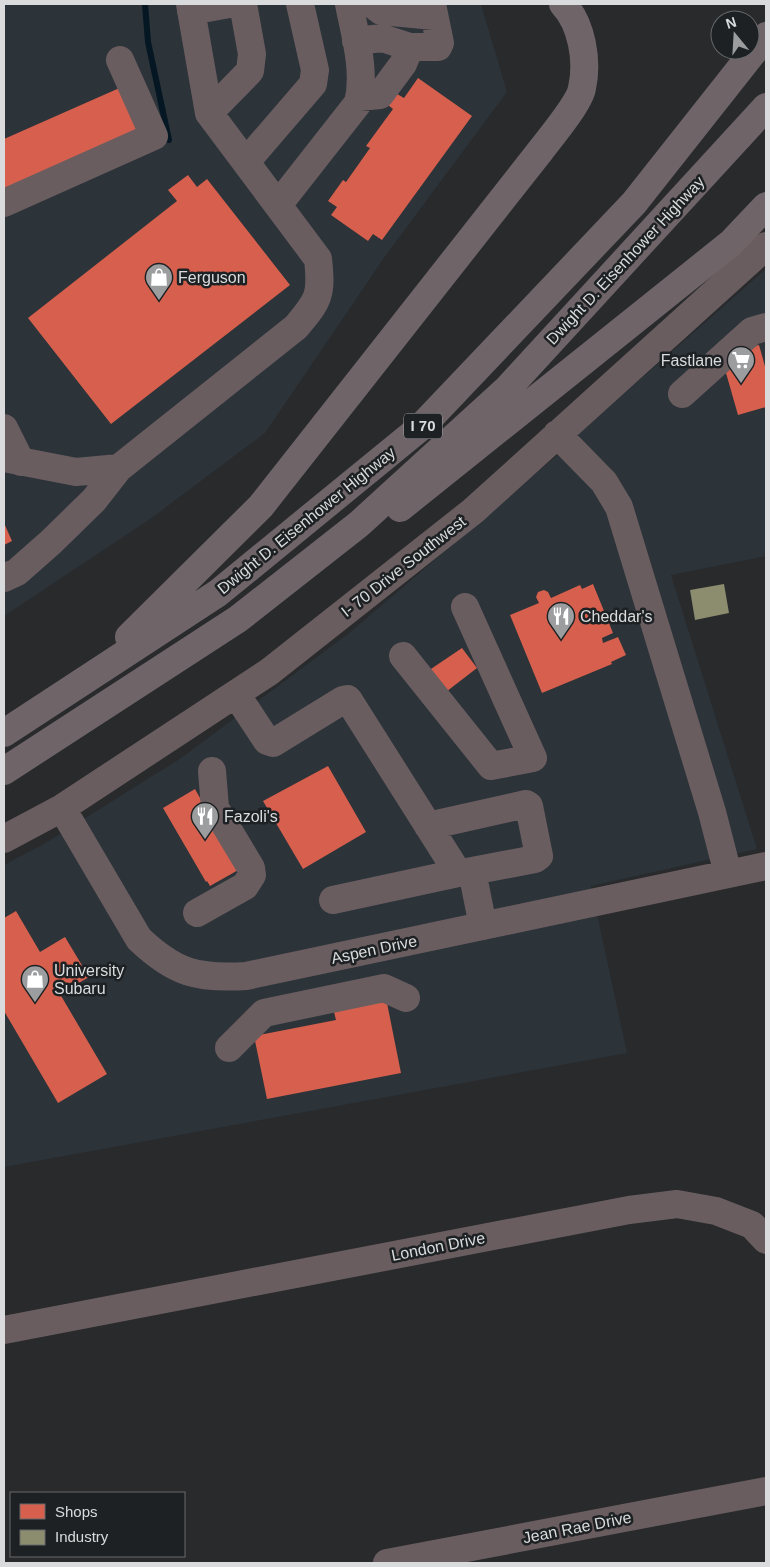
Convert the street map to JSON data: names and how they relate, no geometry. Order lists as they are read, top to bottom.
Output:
{
  "streets": {
    "highway": ["Dwight D. Eisenhower Highway", "I 70"],
    "street": [
      "I- 70 Drive Southwest",
      "Aspen Drive",
      "London Drive",
      "Jean Rae Drive"
    ]
  },
  "crossings": [
    ["I- 70 Drive Southwest", "Aspen Drive"]
  ],
  "places": {
    "shop": ["Ferguson", "University Subaru"],
    "supermarket": ["Fastlane"],
    "restaurant": ["Cheddar's", "Fazoli's"]
  },
  "legend": ["Shops", "Industry"],
  "north": "top"
}
